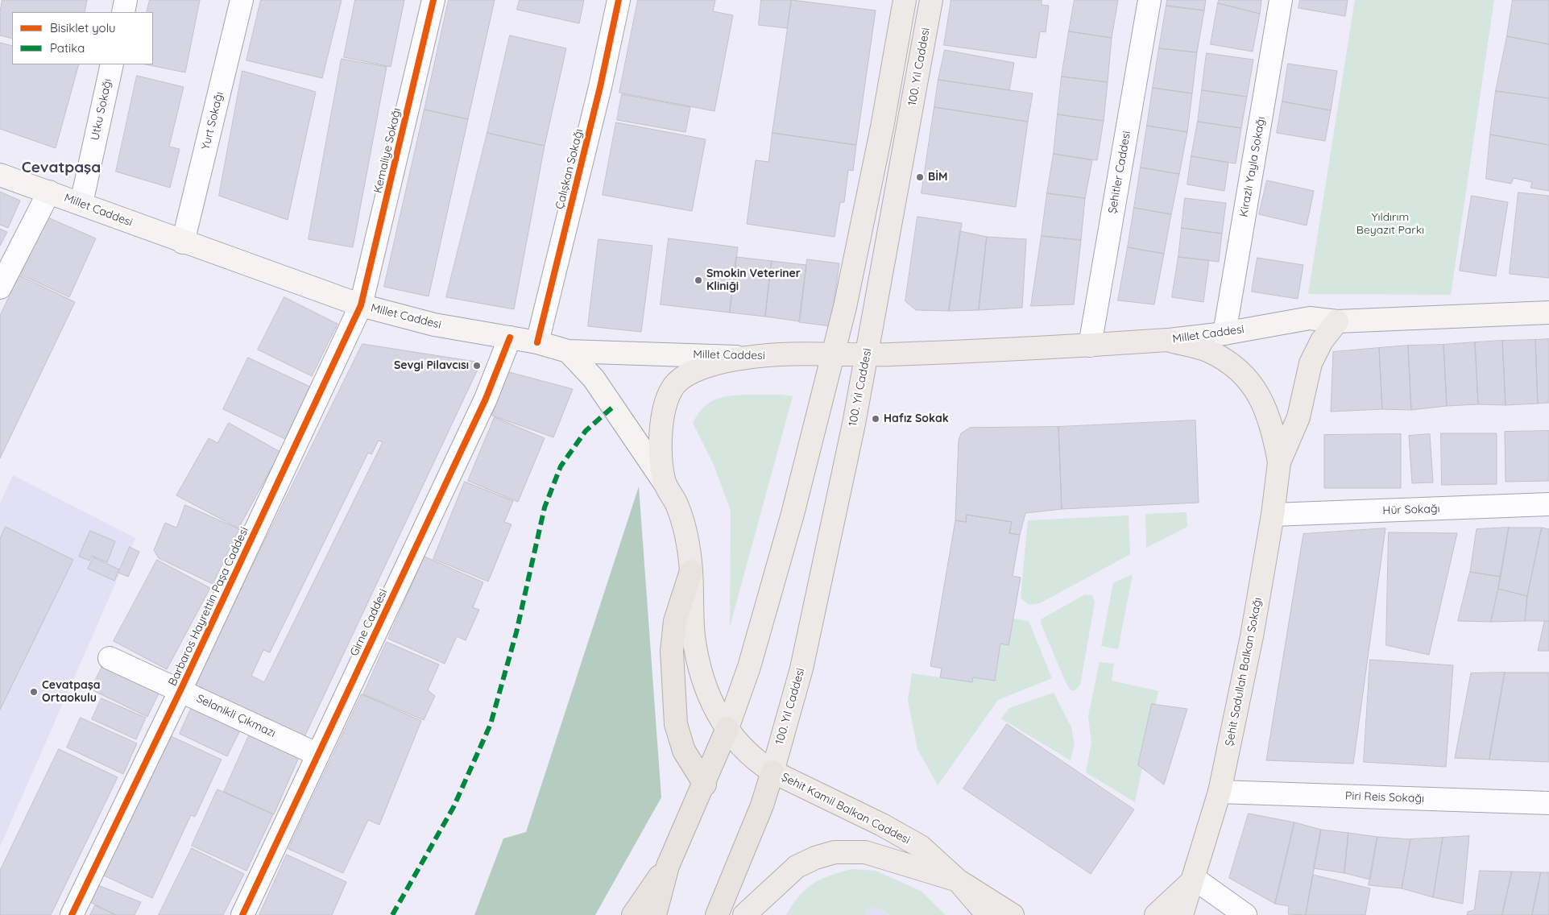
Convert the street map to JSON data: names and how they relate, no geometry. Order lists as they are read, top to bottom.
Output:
{
  "streets": {
    "main road": [
      "100. Yıl Caddesi",
      "Millet Caddesi",
      "Şehit Sadullah Balkan Sokağı",
      "Şehit Kamil Balkan Caddesi"
    ],
    "street": [
      "Utku Sokağı",
      "Yurt Sokağı",
      "Kemaliye Sokağı",
      "Kirazlı Yayla Sokağı",
      "Çalışkan Sokağı",
      "Şehitler Caddesi",
      "Hür Sokağı",
      "Barbaros Hayrettin Paşa Caddesi",
      "Girne Caddesi",
      "Selanikli Çıkmazı",
      "Piri Reis Sokağı"
    ]
  },
  "crossings": [
    ["100. Yıl Caddesi", "Millet Caddesi"],
    ["100. Yıl Caddesi", "Şehit Kamil Balkan Caddesi"],
    ["Utku Sokağı", "Millet Caddesi"],
    ["Yurt Sokağı", "Millet Caddesi"],
    ["Kemaliye Sokağı", "Millet Caddesi"],
    ["Kemaliye Sokağı", "Barbaros Hayrettin Paşa Caddesi"],
    ["Kirazlı Yayla Sokağı", "Millet Caddesi"],
    ["Çalışkan Sokağı", "Millet Caddesi"],
    ["Şehitler Caddesi", "Millet Caddesi"],
    ["Millet Caddesi", "Barbaros Hayrettin Paşa Caddesi"],
    ["Millet Caddesi", "Girne Caddesi"],
    ["Millet Caddesi", "Şehit Sadullah Balkan Sokağı"],
    ["Hür Sokağı", "Şehit Sadullah Balkan Sokağı"],
    ["Barbaros Hayrettin Paşa Caddesi", "Selanikli Çıkmazı"],
    ["Girne Caddesi", "Selanikli Çıkmazı"],
    ["Şehit Sadullah Balkan Sokağı", "Piri Reis Sokağı"]
  ],
  "districts": ["Cevatpaşa"],
  "parks": ["Yıldırım Beyazıt Parkı"],
  "places": [
    "BİM",
    "Smokin Veteriner Kliniği",
    "Sevgi Pilavcısı",
    "Hafız Sokak",
    "Cevatpaşa Ortaokulu"
  ],
  "legend": ["Bisiklet yolu", "Patika"]
}
